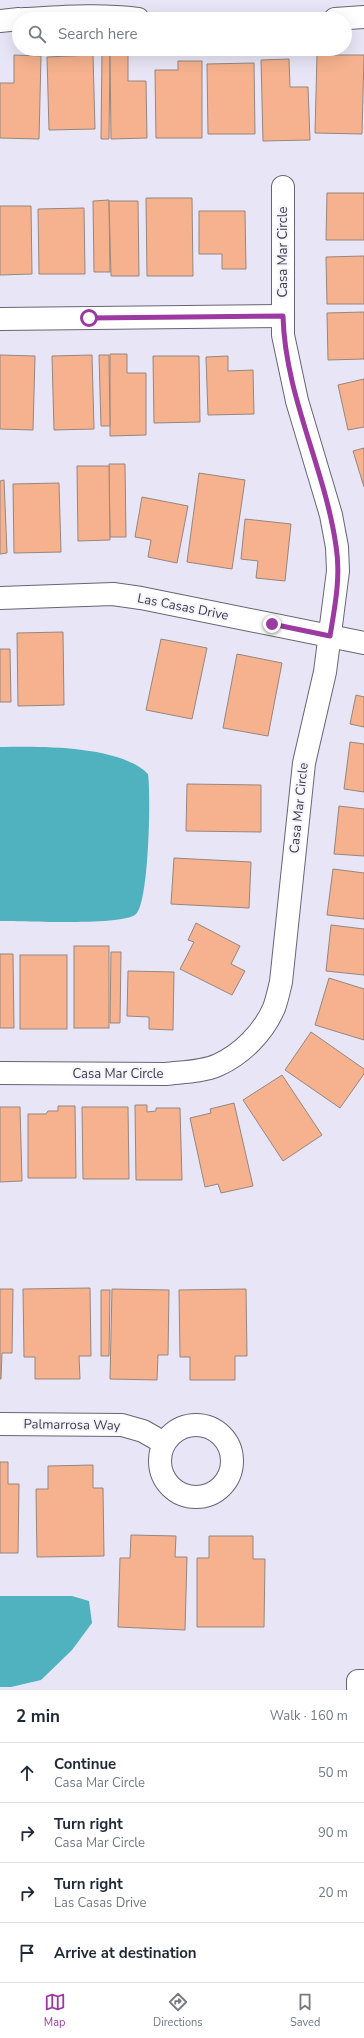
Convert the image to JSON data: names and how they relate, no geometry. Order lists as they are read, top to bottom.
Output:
{
  "streets": {
    "street": ["Casa Mar Circle", "Las Casas Drive", "Palmarrosa Way"]
  },
  "crossings": [
    ["Casa Mar Circle", "Las Casas Drive"]
  ],
  "page": {
    "search": "Search here",
    "heading": ["2 min", "Walk · 160 m"],
    "list": [
      ["Continue", "Casa Mar Circle", "50 m"],
      ["Turn right", "Casa Mar Circle", "90 m"],
      ["Turn right", "Las Casas Drive", "20 m"],
      "Arrive at destination"
    ],
    "nav": ["Map", "Directions", "Saved"]
  }
}
